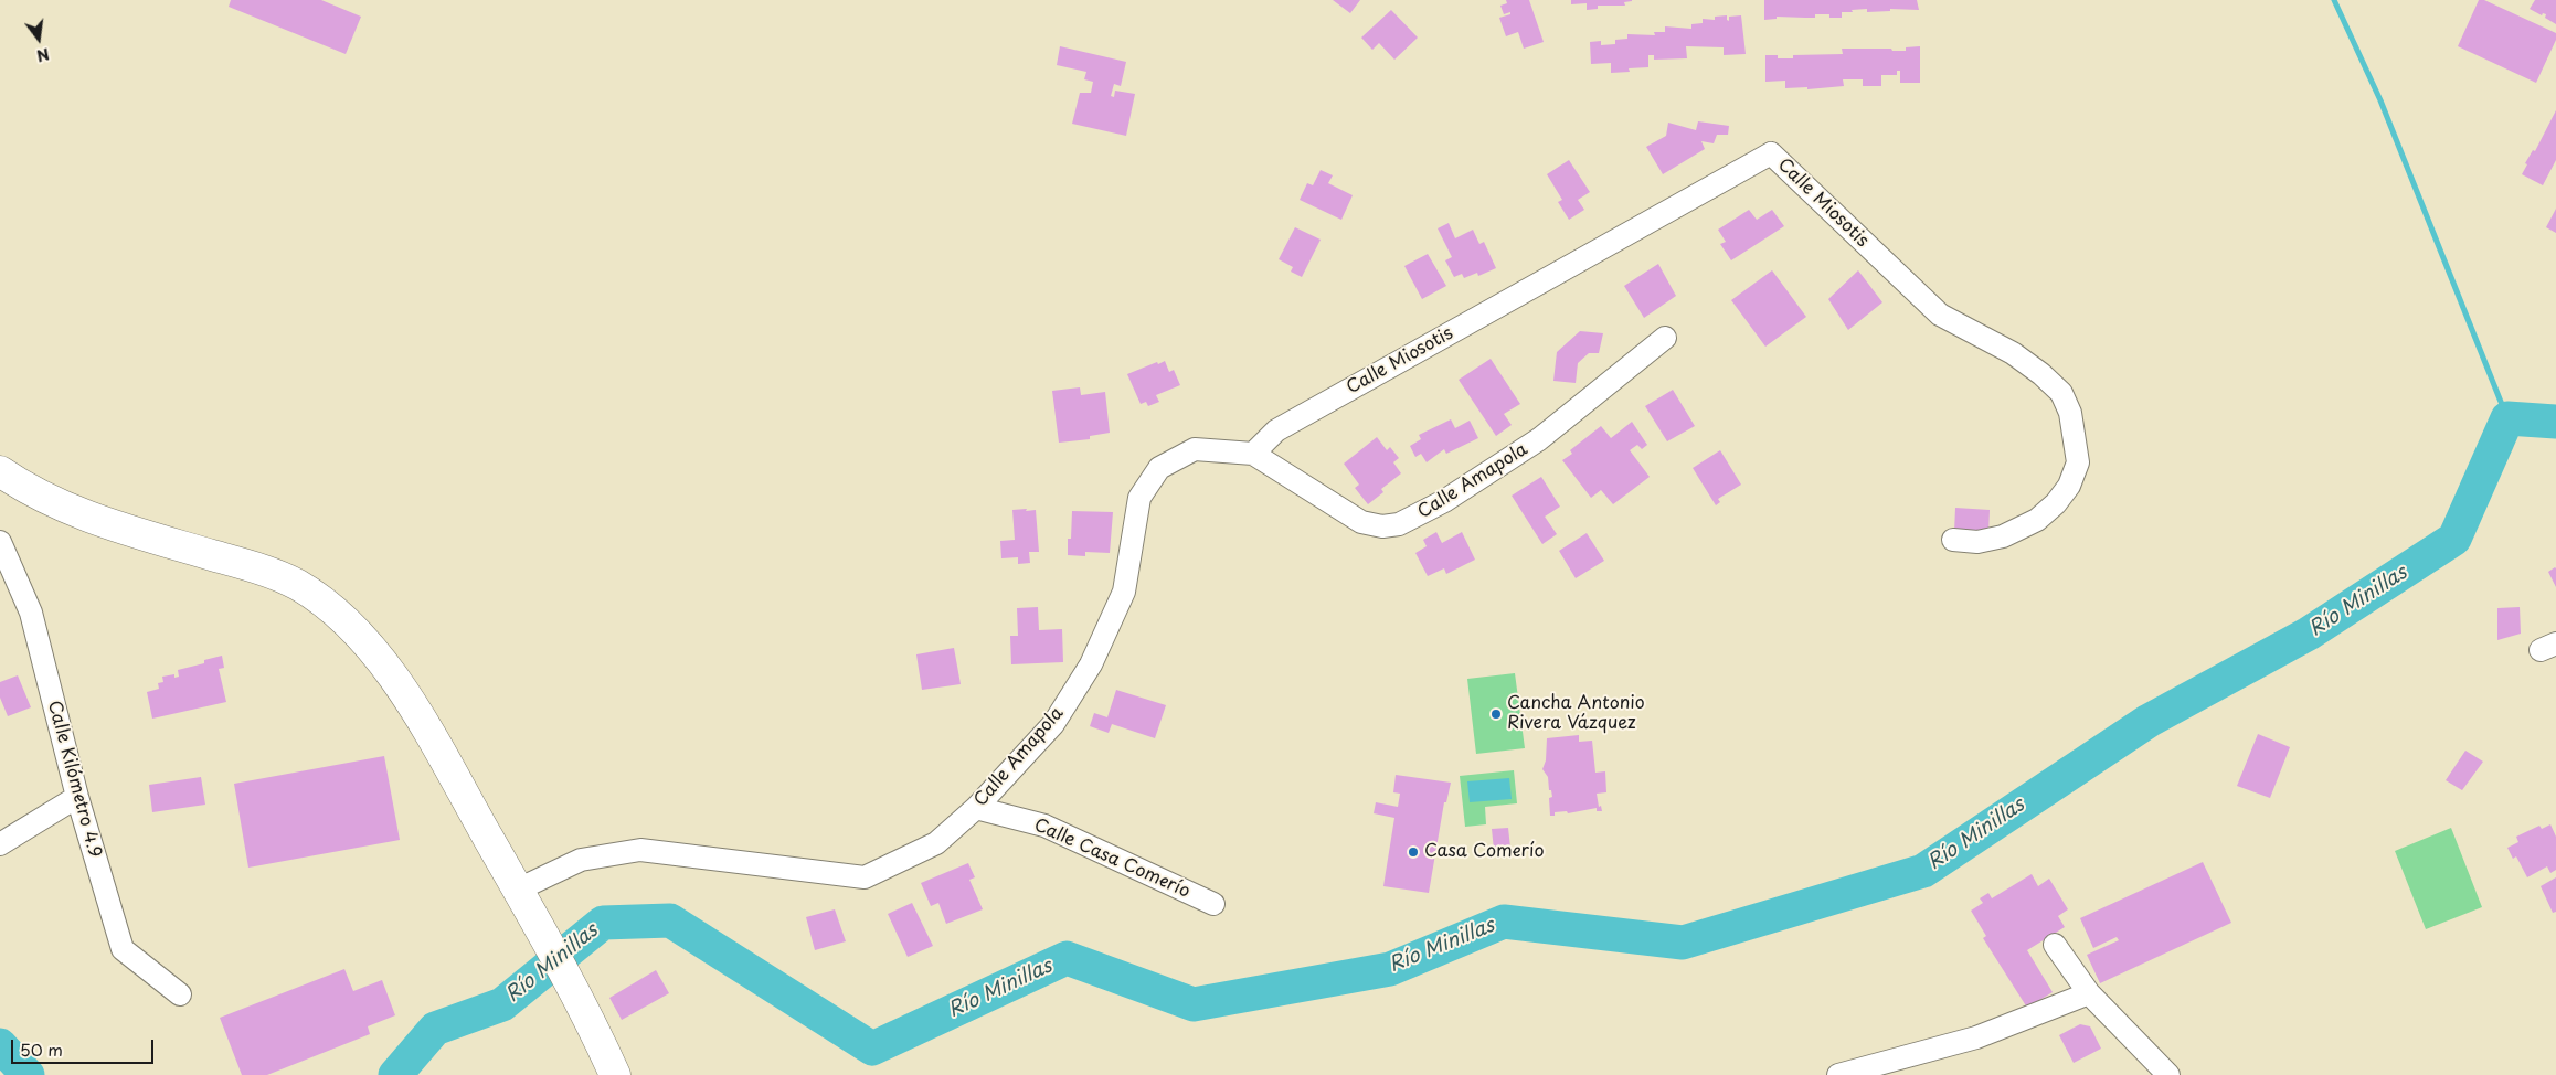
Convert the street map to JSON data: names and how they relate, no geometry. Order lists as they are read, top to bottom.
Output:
{
  "streets": {
    "street": [
      "Calle Miosotis",
      "Calle Amapola",
      "Calle Kilómetro 4.9",
      "Calle Casa Comerío"
    ]
  },
  "crossings": [
    ["Calle Miosotis", "Calle Amapola"],
    ["Calle Amapola", "Calle Casa Comerío"]
  ],
  "water": ["Río Minillas"],
  "places": ["Cancha Antonio Rivera Vázquez", "Casa Comerío"],
  "scale_bar": "50 m",
  "north": "bottom"
}
